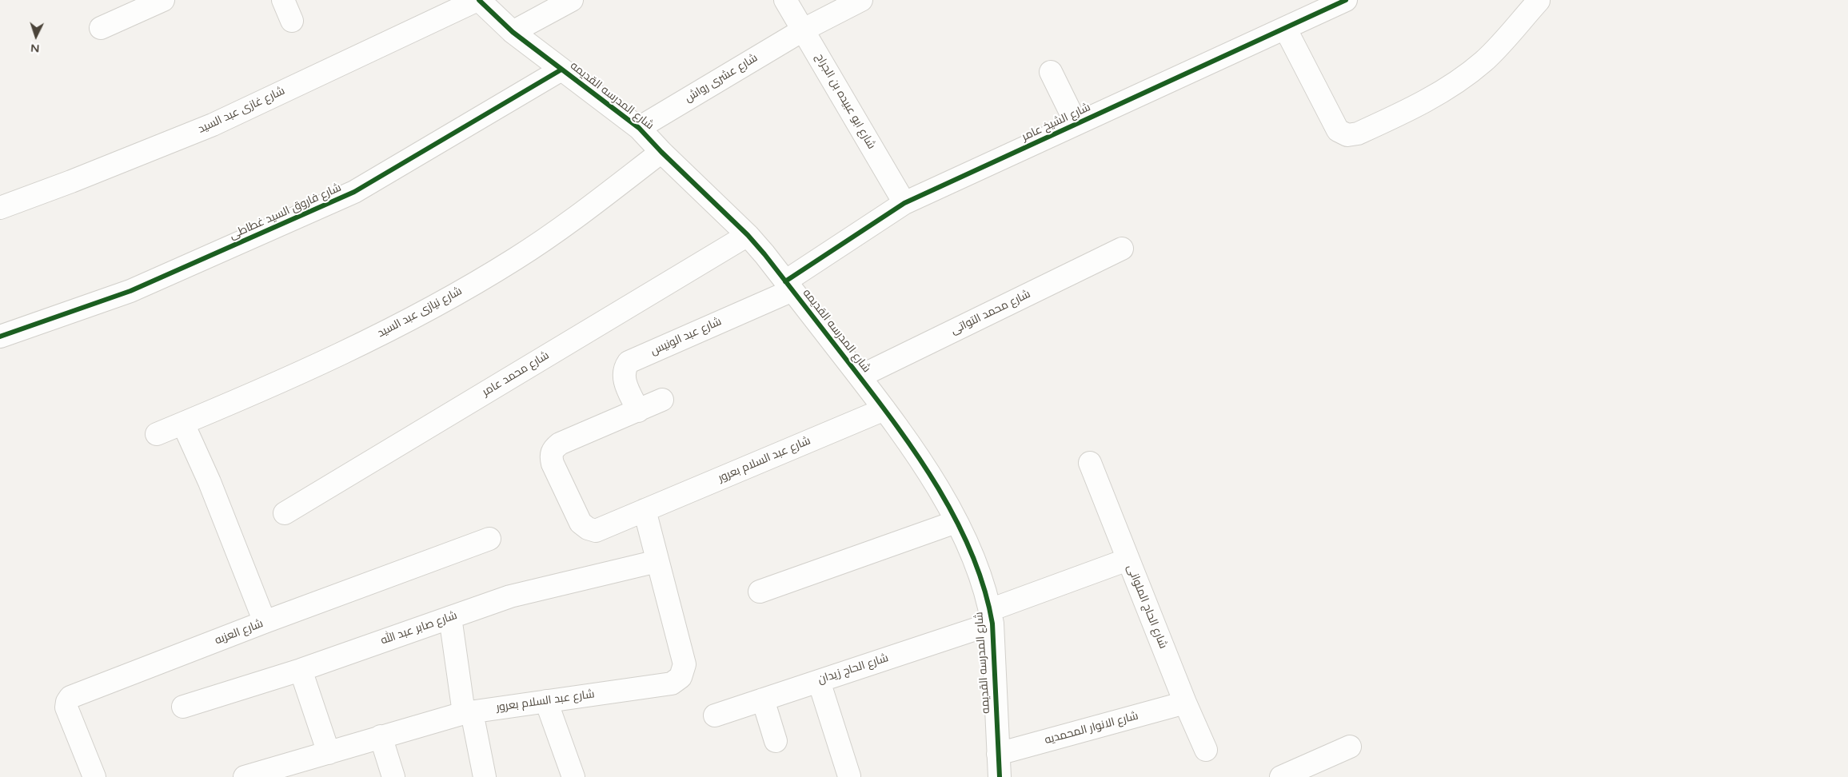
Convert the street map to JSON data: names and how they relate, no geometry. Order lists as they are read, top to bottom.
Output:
{
  "streets": {
    "street": [
      "شارع عشرى رواش",
      "شارع المدرسه القديمه",
      "شارع ابو عبيده بن الجراح",
      "شارع غازى عبد السيد",
      "شارع الشيخ عامر",
      "شارع فاروق السيد غطاطى",
      "شارع نيازى عبد السيد",
      "شارع محمد التواتى",
      "شارع عبد الونيس",
      "شارع محمد عامر",
      "شارع عبد السلام بعرور",
      "شارع الحاج الملوانى",
      "شارع صابر عبد الله",
      "شارع العزبه",
      "شارع الحاج زيدان",
      "شارع الانوار المحمديه"
    ]
  },
  "crossings": [
    ["شارع عشرى رواش", "شارع المدرسه القديمه"],
    ["شارع عشرى رواش", "شارع ابو عبيده بن الجراح"],
    ["شارع المدرسه القديمه", "شارع غازى عبد السيد"],
    ["شارع المدرسه القديمه", "شارع الشيخ عامر"],
    ["شارع المدرسه القديمه", "شارع فاروق السيد غطاطى"],
    ["شارع المدرسه القديمه", "شارع نيازى عبد السيد"],
    ["شارع المدرسه القديمه", "شارع محمد التواتى"],
    ["شارع المدرسه القديمه", "شارع عبد الونيس"],
    ["شارع المدرسه القديمه", "شارع محمد عامر"],
    ["شارع المدرسه القديمه", "شارع عبد السلام بعرور"],
    ["شارع المدرسه القديمه", "شارع الحاج زيدان"],
    ["شارع المدرسه القديمه", "شارع الانوار المحمديه"],
    ["شارع ابو عبيده بن الجراح", "شارع الشيخ عامر"],
    ["شارع الشيخ عامر", "شارع عبد الونيس"],
    ["شارع عبد الونيس", "شارع عبد السلام بعرور"],
    ["شارع عبد السلام بعرور", "شارع صابر عبد الله"],
    ["شارع الحاج الملوانى", "شارع الحاج زيدان"],
    ["شارع الحاج الملوانى", "شارع الانوار المحمديه"]
  ],
  "north": "bottom"
}
